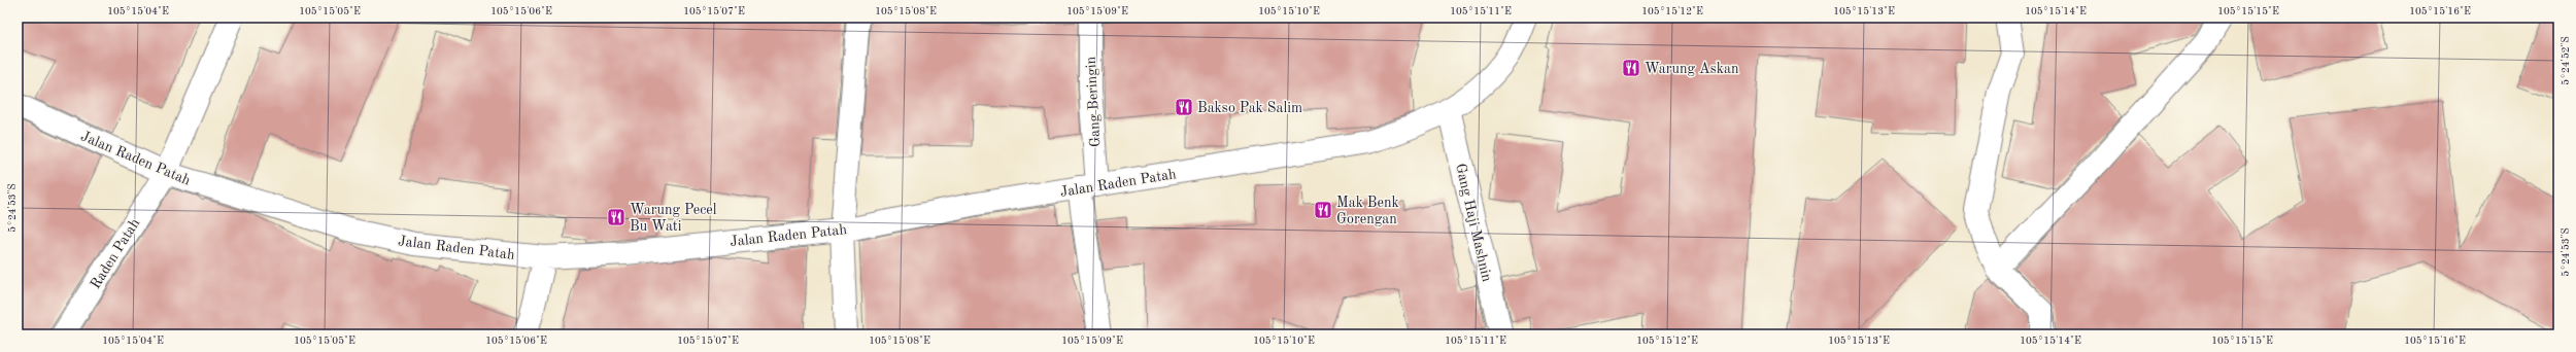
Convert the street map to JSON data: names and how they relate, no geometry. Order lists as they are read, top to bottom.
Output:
{
  "streets": {
    "street": [
      "Gang Beringin",
      "Jalan Raden Patah",
      "Gang Haji Mashnin",
      "Raden Patah"
    ]
  },
  "crossings": [
    ["Gang Beringin", "Jalan Raden Patah"],
    ["Jalan Raden Patah", "Gang Haji Mashnin"],
    ["Jalan Raden Patah", "Raden Patah"]
  ],
  "places": {
    "restaurant": [
      "Warung Askan",
      "Bakso Pak Salim",
      "Mak Benk Gorengan",
      "Warung Pecel Bu Wati"
    ]
  },
  "coordinates": [
    "105°15'04\"E",
    "105°15'05\"E",
    "105°15'06\"E",
    "105°15'07\"E",
    "105°15'08\"E",
    "105°15'09\"E",
    "105°15'10\"E",
    "105°15'11\"E",
    "105°15'12\"E",
    "105°15'13\"E",
    "105°15'14\"E",
    "105°15'15\"E",
    "105°15'16\"E",
    "5°24'52\"S",
    "5°24'53\"S"
  ]
}
